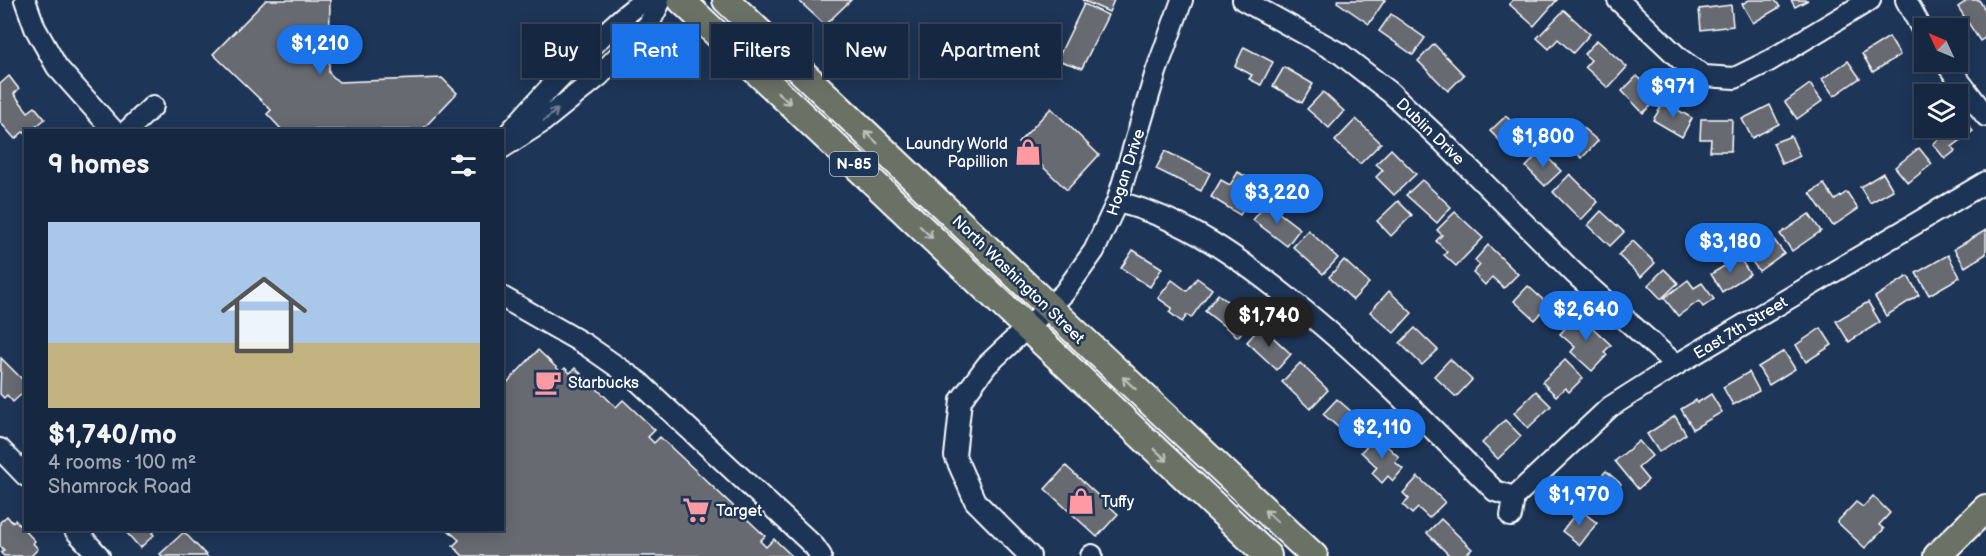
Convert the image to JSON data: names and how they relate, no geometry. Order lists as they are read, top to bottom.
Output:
{
  "streets": {
    "main road": ["N-85", "North Washington Street"],
    "street": ["Dublin Drive", "Hogan Drive", "East 7th Street"]
  },
  "crossings": [
    ["Dublin Drive", "East 7th Street"],
    ["Hogan Drive", "North Washington Street"],
    ["Hogan Drive", "East 7th Street"]
  ],
  "places": {
    "shop": ["Laundry World Papillion", "Tuffy"],
    "cafe": ["Starbucks"],
    "supermarket": ["Target"]
  },
  "north": "top left",
  "page": {
    "chip": [
      "Buy",
      "Rent",
      "Filters",
      "New",
      "Apartment"
    ],
    "price": [
      "$1,210",
      "$971",
      "$1,800",
      "$3,220",
      "$3,180",
      "$2,640",
      "$1,740",
      "$2,110",
      "$1,970"
    ],
    "heading": "9 homes",
    "list": [
      {
        "name": "$1,740/mo",
        "note": "4 rooms · 100 m² · Shamrock Road"
      }
    ]
  }
}
